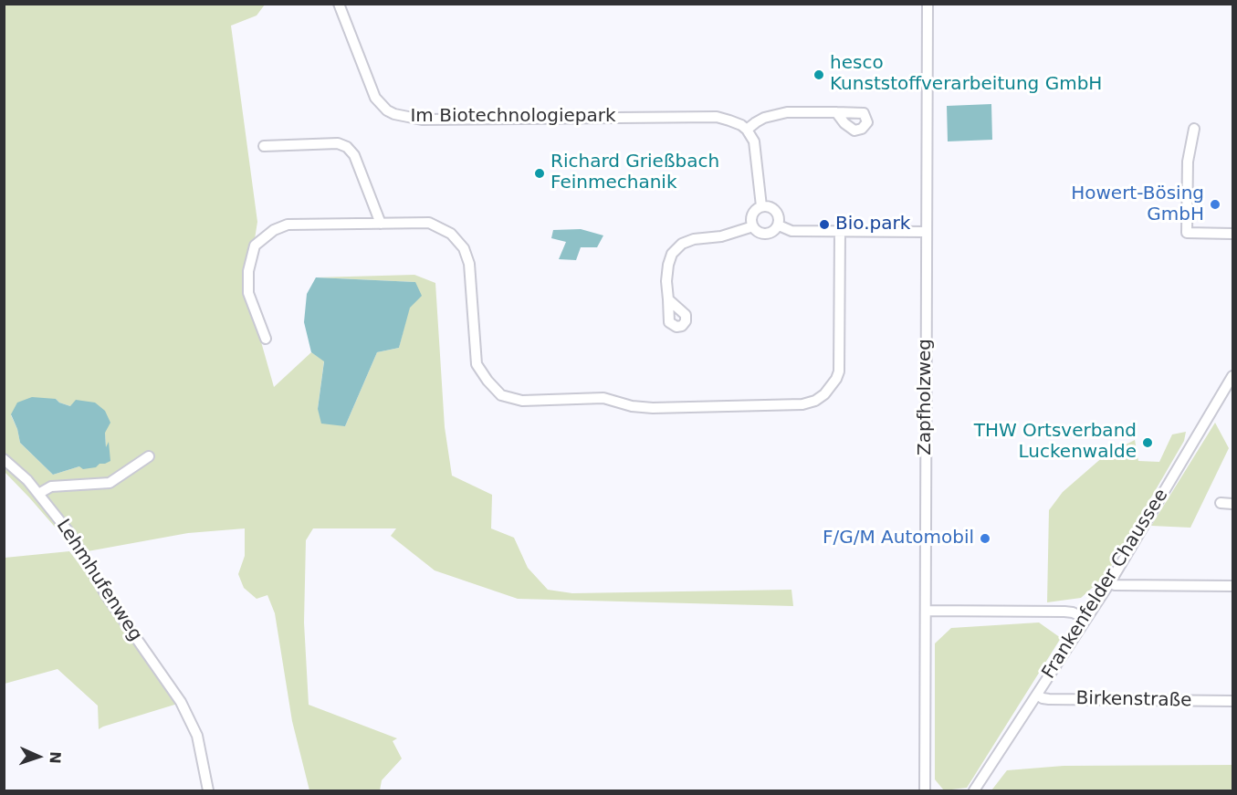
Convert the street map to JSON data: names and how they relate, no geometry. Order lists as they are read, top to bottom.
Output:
{
  "streets": {
    "street": [
      "Im Biotechnologiepark",
      "Zapfholzweg",
      "Lehmhufenweg",
      "Frankenfelder Chaussee",
      "Birkenstraße"
    ]
  },
  "crossings": [
    ["Frankenfelder Chaussee", "Birkenstraße"]
  ],
  "places": [
    "hesco Kunststoffverarbeitung GmbH",
    "Richard Grießbach Feinmechanik",
    "Howert-Bösing GmbH",
    "Bio.park",
    "THW Ortsverband Luckenwalde",
    "F/G/M Automobil"
  ],
  "north": "right"
}
